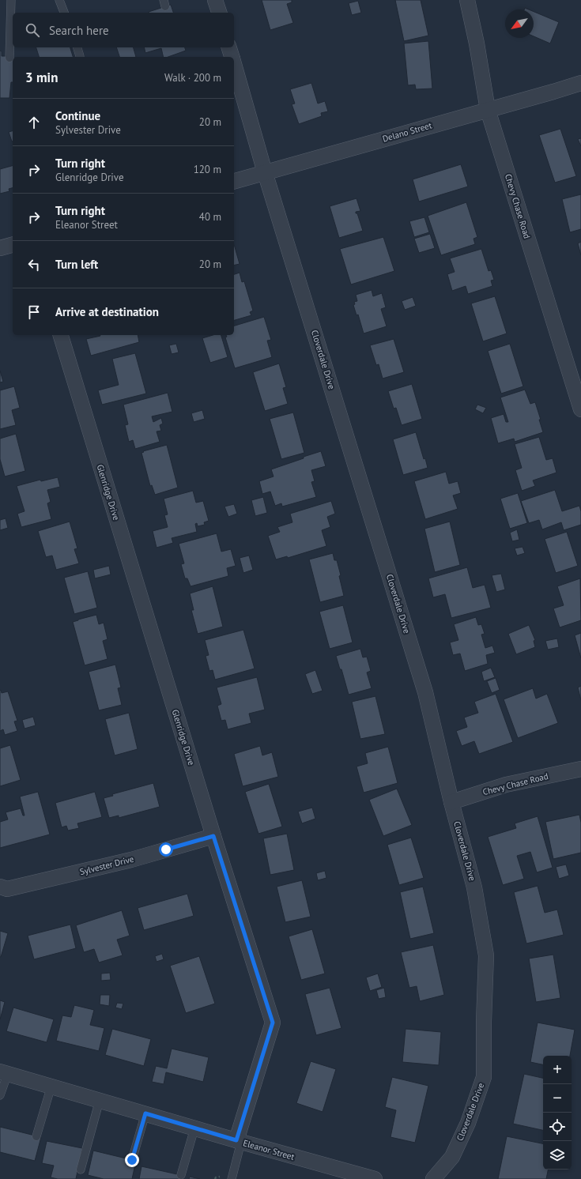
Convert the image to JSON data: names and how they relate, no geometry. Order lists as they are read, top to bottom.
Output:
{
  "streets": {
    "street": [
      "Delano Street",
      "Chevy Chase Road",
      "Cloverdale Drive",
      "Glenridge Drive",
      "Sylvester Drive",
      "Eleanor Street"
    ]
  },
  "crossings": [
    ["Delano Street", "Chevy Chase Road"],
    ["Delano Street", "Cloverdale Drive"],
    ["Chevy Chase Road", "Cloverdale Drive"],
    ["Glenridge Drive", "Sylvester Drive"],
    ["Glenridge Drive", "Eleanor Street"]
  ],
  "north": "bottom left",
  "page": {
    "search": "Search here",
    "heading": ["3 min", "Walk · 200 m"],
    "list": [
      ["Continue", "Sylvester Drive", "20 m"],
      ["Turn right", "Glenridge Drive", "120 m"],
      ["Turn right", "Eleanor Street", "40 m"],
      ["Turn left", "20 m"],
      "Arrive at destination"
    ],
    "map_buttons": ["+", "−"]
  }
}
